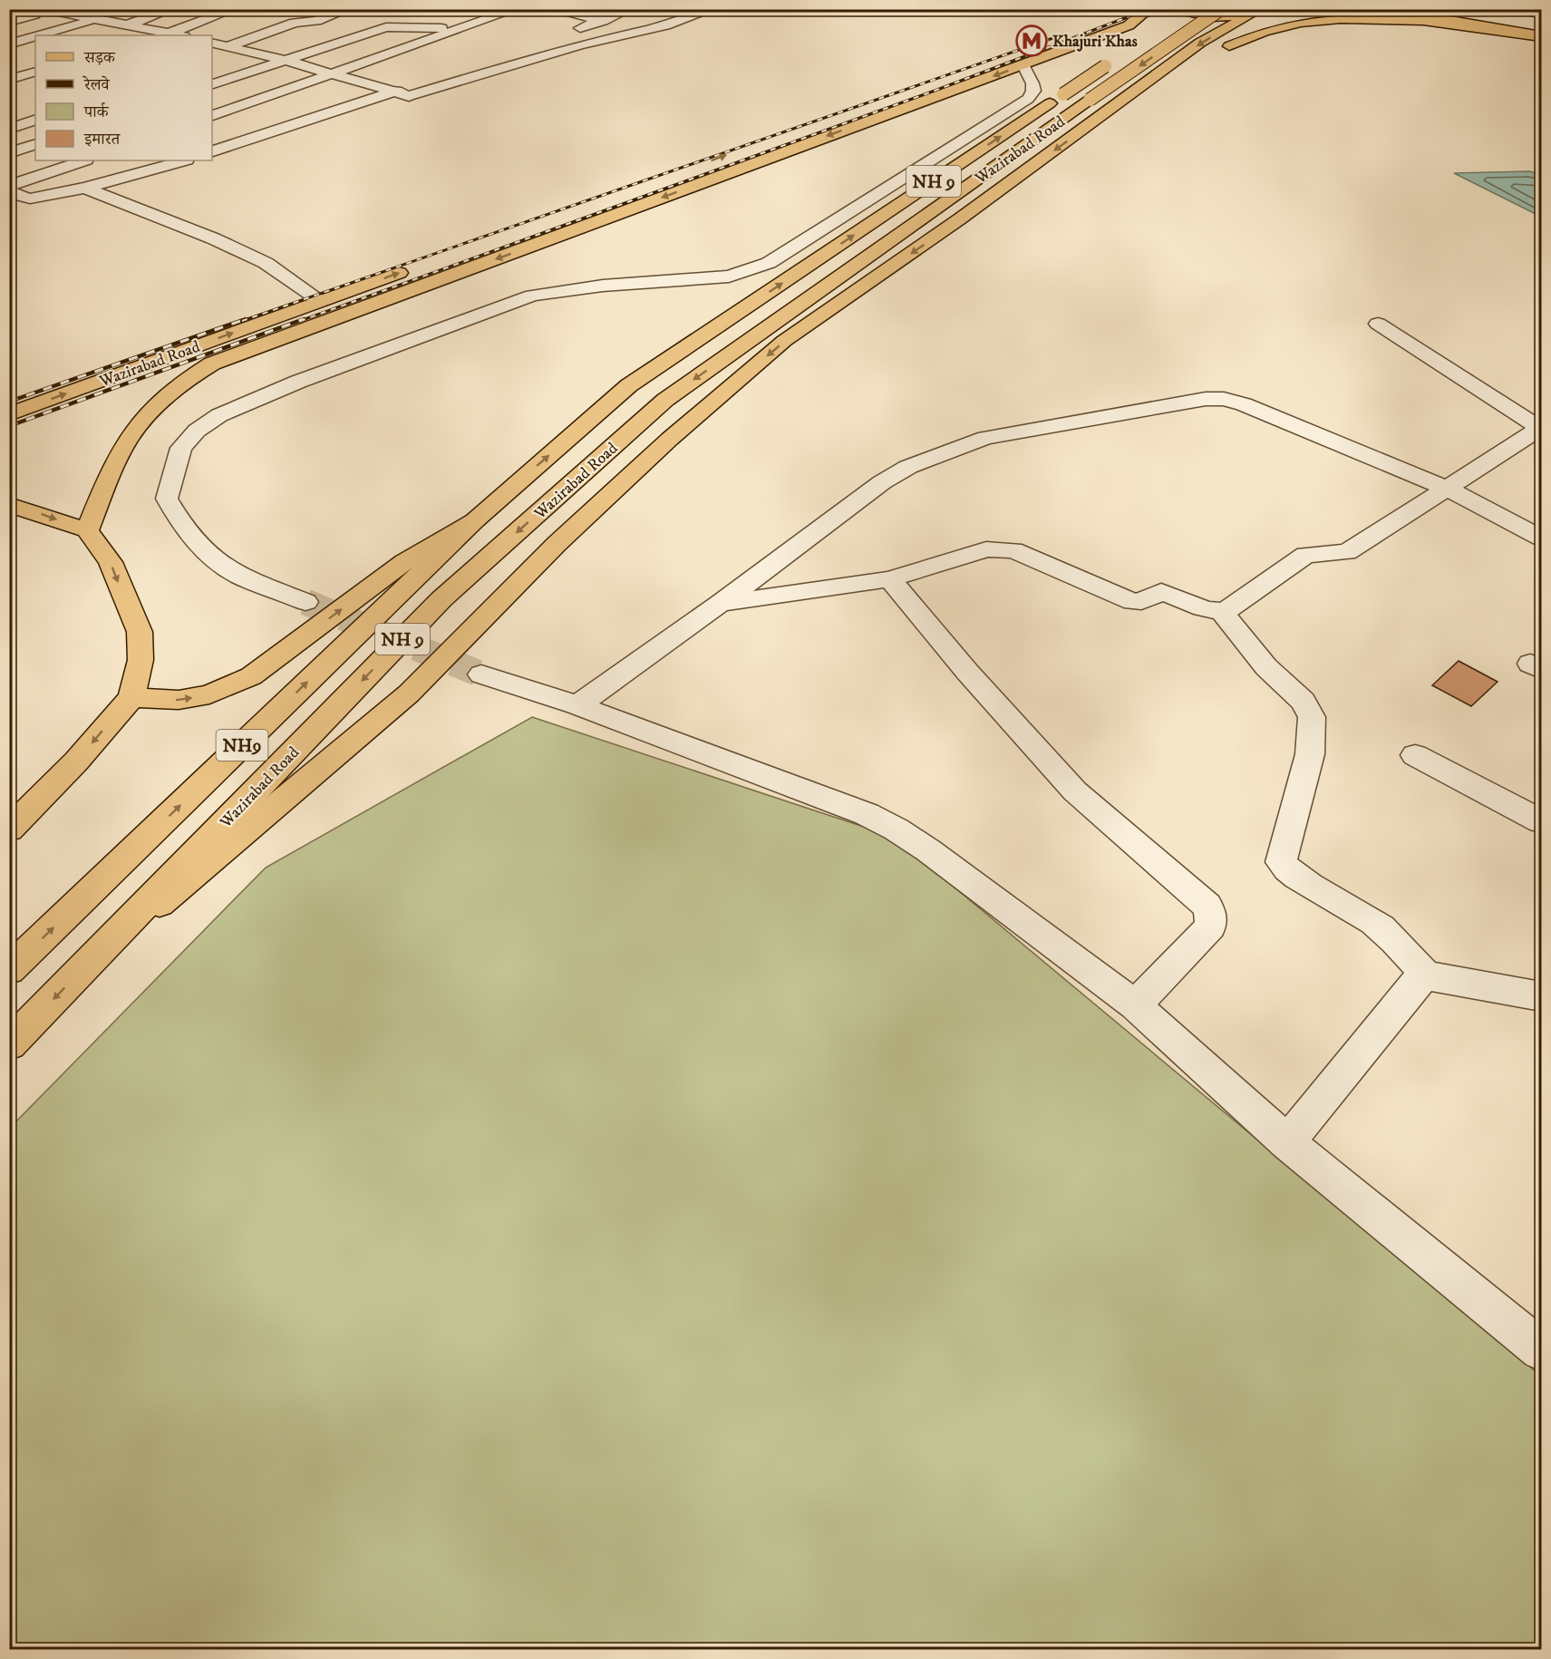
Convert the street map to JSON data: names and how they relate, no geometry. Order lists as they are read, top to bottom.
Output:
{
  "streets": {
    "main road": ["Wazirabad Road", "NH 9", "NH9"]
  },
  "crossings": [
    ["Wazirabad Road", "NH9"]
  ],
  "places": {
    "metro station": ["Khajuri Khas"]
  },
  "legend": [
    "सड़क",
    "रेलवे",
    "पार्क",
    "इमारत"
  ]
}
